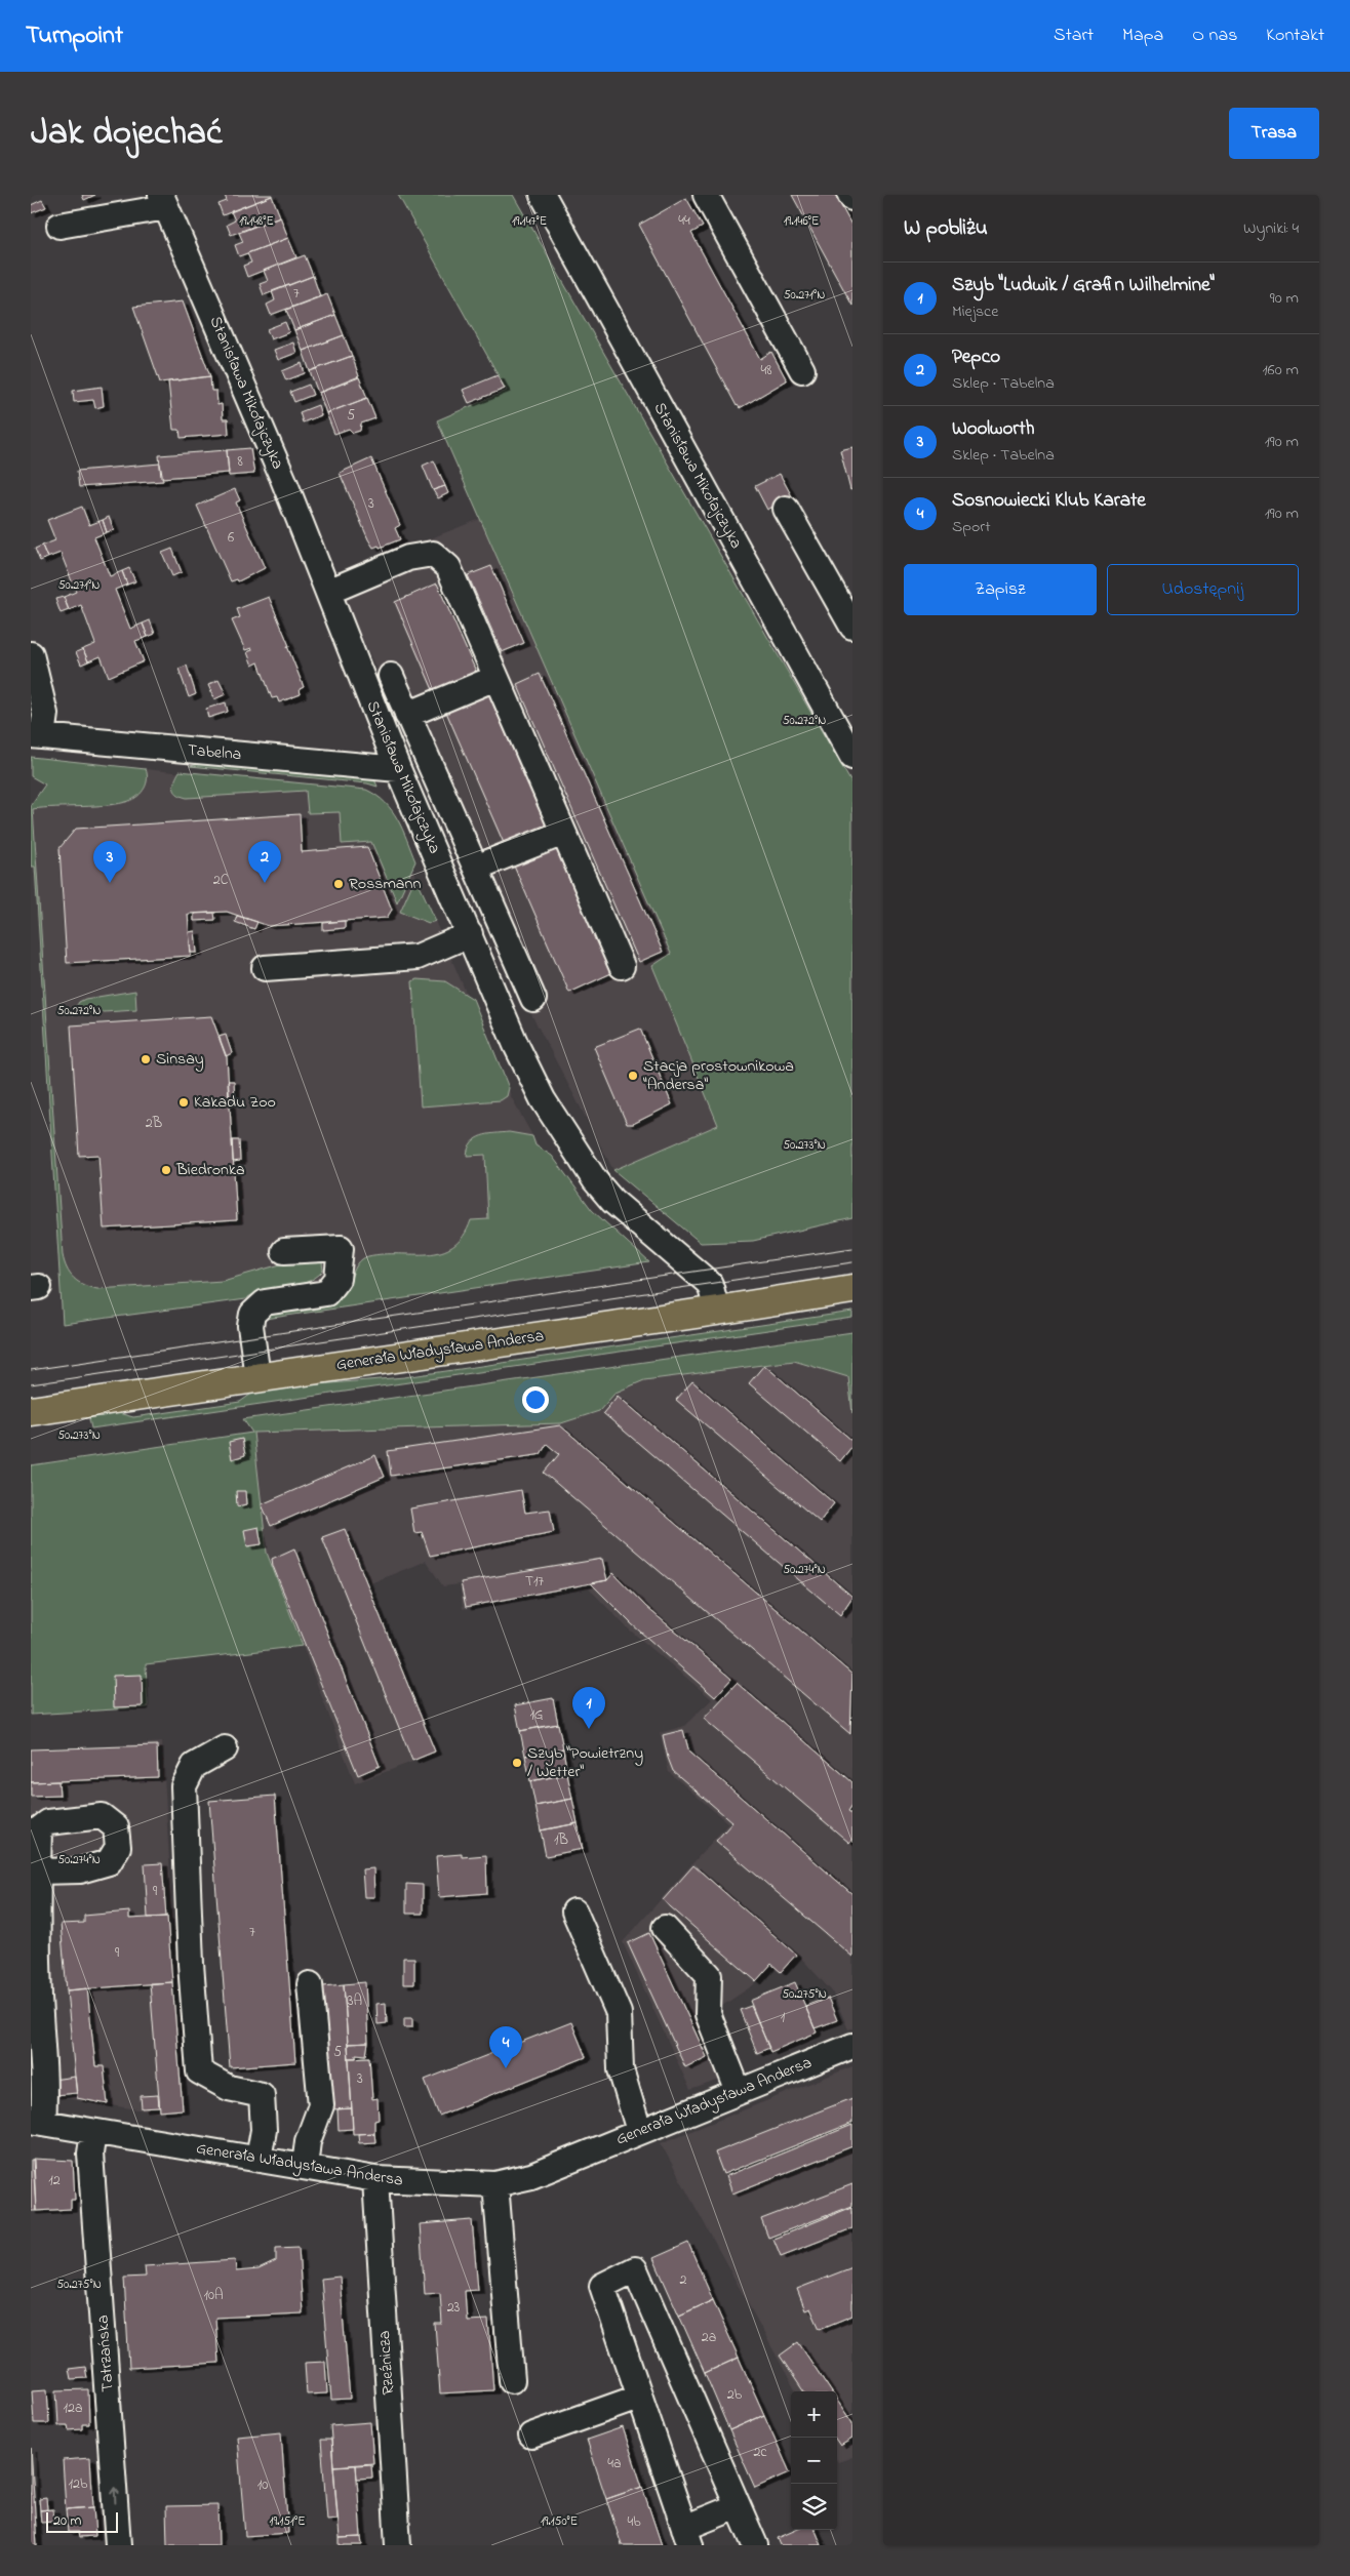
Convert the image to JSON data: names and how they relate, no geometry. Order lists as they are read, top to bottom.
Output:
{
  "streets": {
    "main road": ["Generała Władysława Andersa"],
    "street": [
      "Stanisława Mikołajczyka",
      "Tabelna",
      "Tatrzańska",
      "Rzeźnicza"
    ]
  },
  "crossings": [
    ["Stanisława Mikołajczyka", "Tabelna"],
    ["Stanisława Mikołajczyka", "Generała Władysława Andersa"],
    ["Generała Władysława Andersa", "Tatrzańska"],
    ["Generała Władysława Andersa", "Rzeźnicza"]
  ],
  "one_way": ["Tatrzańska"],
  "places": [
    "Rossmann",
    "Sinsay",
    "Stacja prostownikowa \"Andersa\"",
    "Kakadu Zoo",
    "Biedronka",
    "Szyb \"Powietrzny / Wetter\""
  ],
  "house_numbers": [
    "44",
    "7",
    "48",
    "5",
    "8",
    "3",
    "6",
    "2C",
    "2B",
    "T17",
    "1G",
    "1B",
    "9",
    "7",
    "9",
    "3A",
    "1",
    "5",
    "3",
    "12",
    "2",
    "10A",
    "23",
    "2a",
    "2b",
    "12a",
    "2c",
    "4a",
    "12b",
    "10",
    "4b"
  ],
  "scale_bar": "20 m",
  "page": {
    "header": "Turnpoint",
    "nav": [
      "Start",
      "Mapa",
      "O nas",
      "Kontakt"
    ],
    "title": "Jak dojechać",
    "buttons": [
      "Trasa",
      ["Zapisz", "Udostępnij"]
    ],
    "heading": ["W pobliżu", "Wyniki: 4"],
    "list": [
      {
        "mark": "1",
        "name": "Szyb \"Ludwik / Grafin Wilhelmine\"",
        "note": "Miejsce",
        "value": "90 m"
      },
      {
        "mark": "2",
        "name": "Pepco",
        "note": "Sklep · Tabelna",
        "value": "160 m"
      },
      {
        "mark": "3",
        "name": "Woolworth",
        "note": "Sklep · Tabelna",
        "value": "190 m"
      },
      {
        "mark": "4",
        "name": "Sosnowiecki Klub Karate",
        "note": "Sport",
        "value": "190 m"
      }
    ],
    "pins": [
      "2",
      "3",
      "1",
      "4"
    ],
    "map_buttons": ["+", "−"],
    "scale": "20 m"
  },
  "coordinates": [
    "19.148°E",
    "19.147°E",
    "19.146°E",
    "50.271°N",
    "50.272°N",
    "50.273°N",
    "50.274°N",
    "50.275°N",
    "19.151°E",
    "19.150°E"
  ]
}
